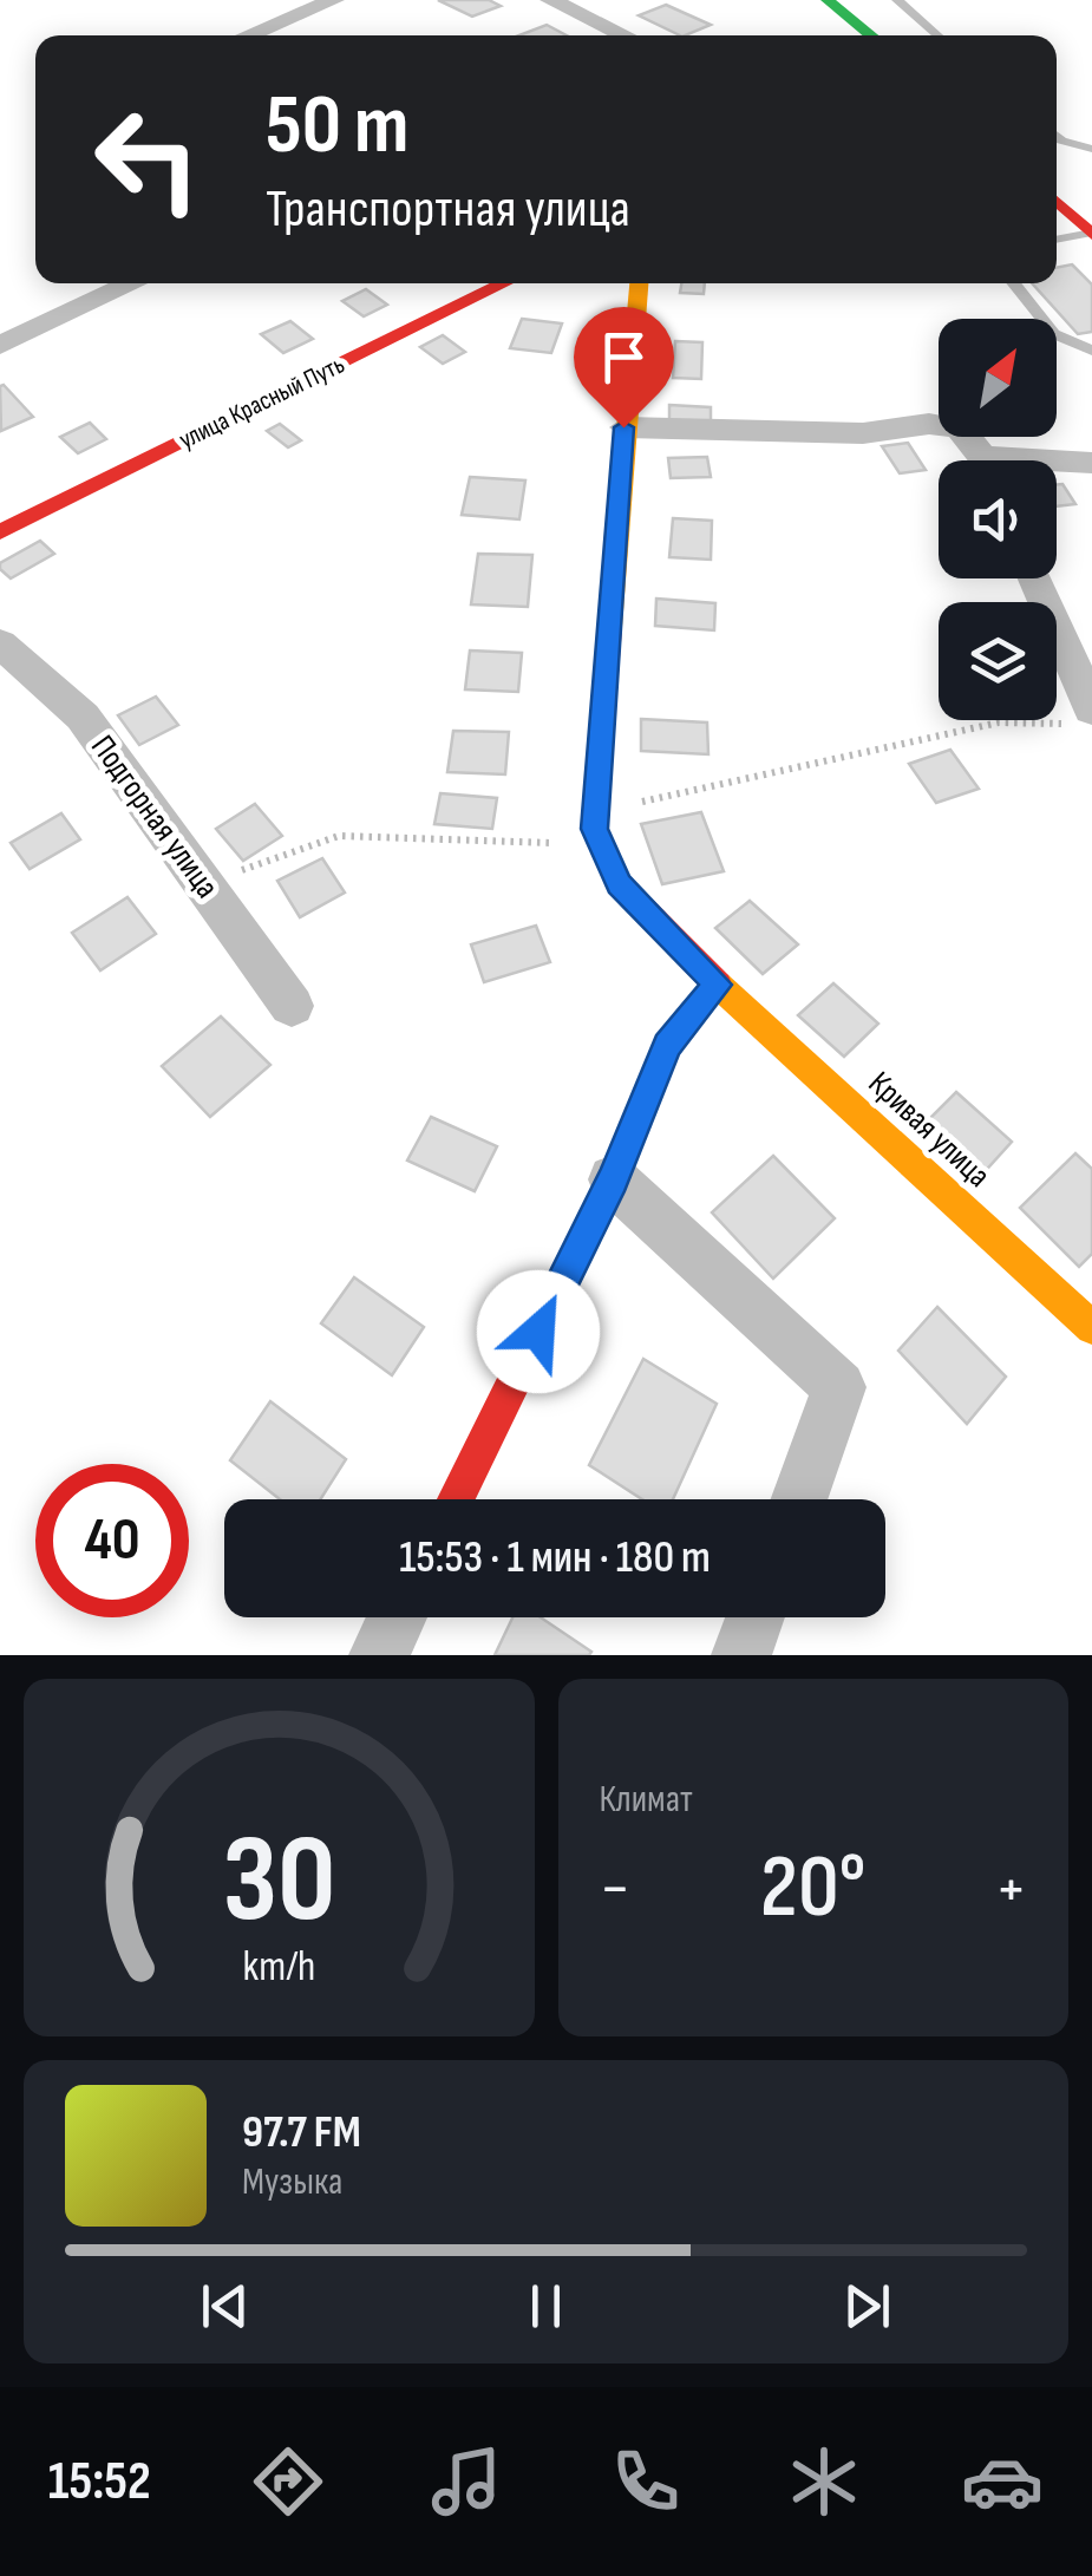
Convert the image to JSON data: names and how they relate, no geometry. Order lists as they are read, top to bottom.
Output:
{
  "streets": {
    "street": ["улица Красный Путь", "Подгорная улица", "Кривая улица"]
  },
  "north": "top right",
  "page": {
    "turn": ["50 m", "Транспортная улица"],
    "limit": "40",
    "trip": "15:53 · 1 мин · 180 m",
    "tile": "Климат",
    "heat": ["−", "20°", "+"],
    "song": ["97.7 FM", "Музыка"],
    "tabs": "15:52",
    "gauge": ["30", "km/h"]
  }
}
